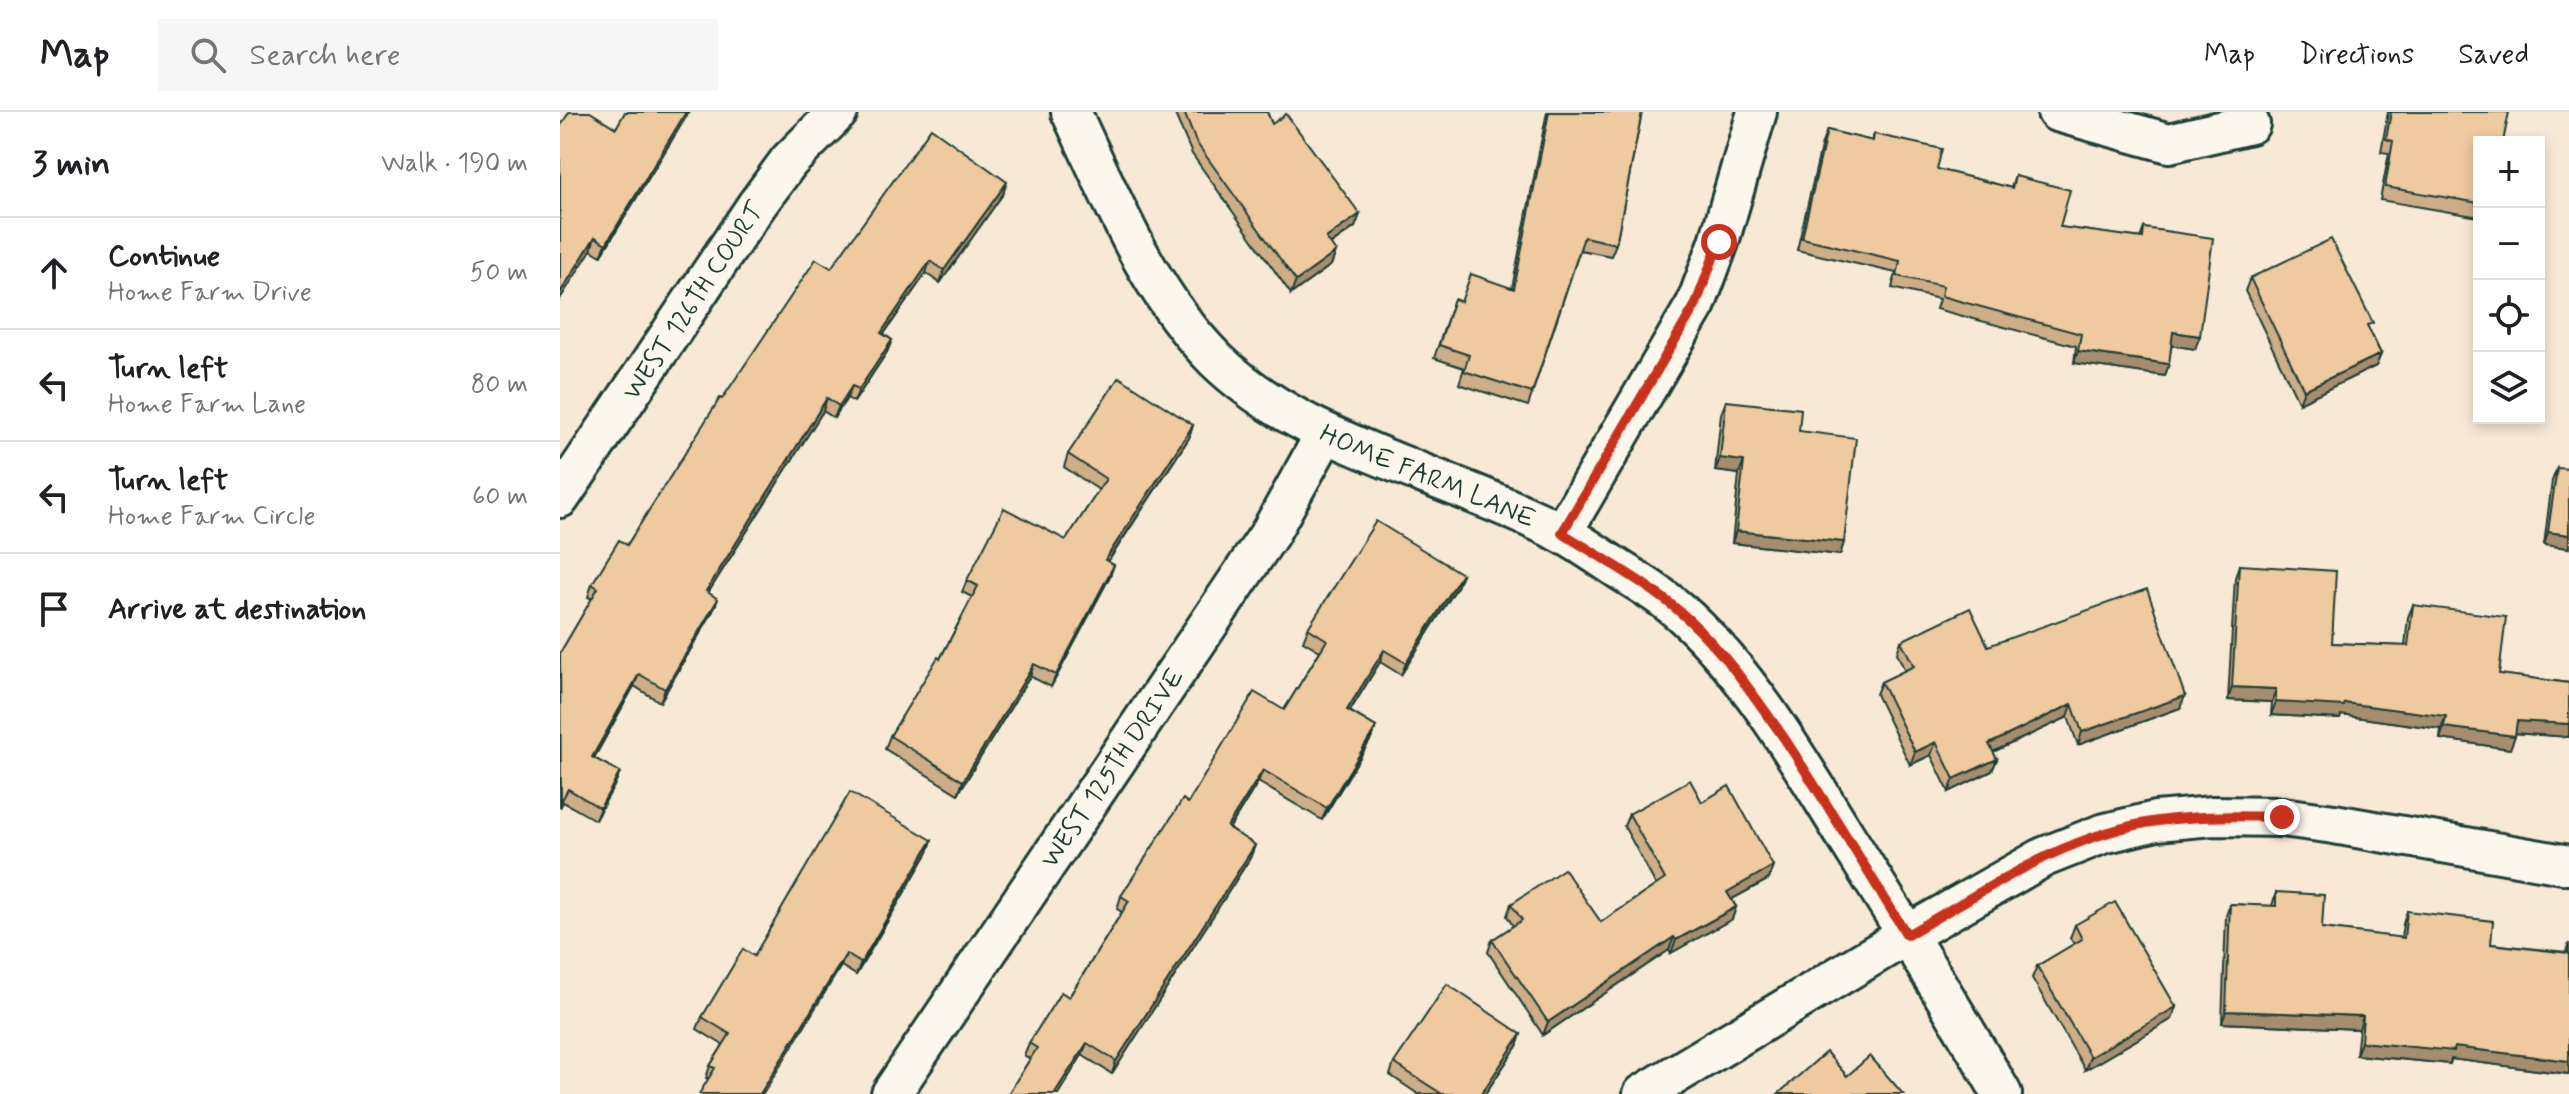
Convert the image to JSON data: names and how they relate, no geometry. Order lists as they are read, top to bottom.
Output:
{
  "streets": {
    "street": ["WEST 126TH COURT", "HOME FARM LANE", "WEST 125TH DRIVE"]
  },
  "crossings": [
    ["HOME FARM LANE", "WEST 125TH DRIVE"]
  ],
  "page": {
    "header": "Map",
    "search": "Search here",
    "nav": ["Map", "Directions", "Saved"],
    "heading": ["3 min", "Walk · 190 m"],
    "map_buttons": ["+", "−"],
    "list": [
      ["Continue", "Home Farm Drive", "50 m"],
      ["Turn left", "Home Farm Lane", "80 m"],
      ["Turn left", "Home Farm Circle", "60 m"],
      "Arrive at destination"
    ]
  }
}
